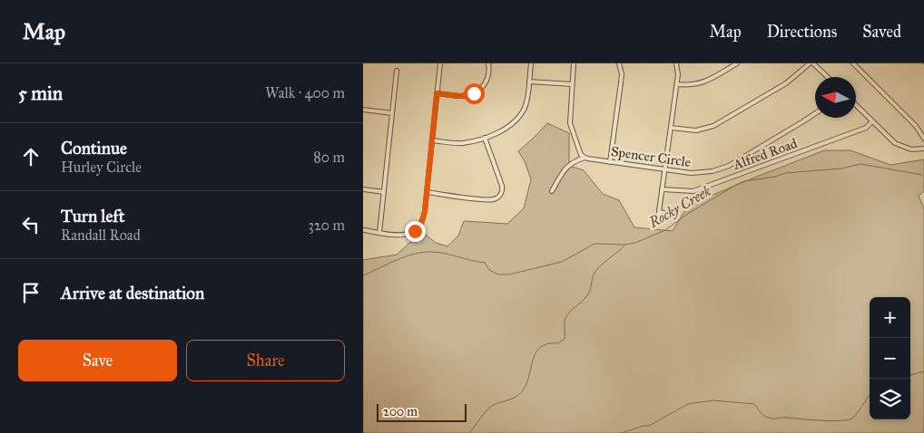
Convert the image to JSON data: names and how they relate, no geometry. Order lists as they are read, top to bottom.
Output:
{
  "streets": {
    "street": ["Alfred Road", "Spencer Circle"]
  },
  "water": ["Rocky Creek"],
  "scale_bar": "200 m",
  "north": "left",
  "page": {
    "header": "Map",
    "nav": ["Map", "Directions", "Saved"],
    "heading": ["5 min", "Walk · 400 m"],
    "list": [
      ["Continue", "Hurley Circle", "80 m"],
      ["Turn left", "Randall Road", "320 m"],
      "Arrive at destination"
    ],
    "map_buttons": ["+", "−"],
    "buttons": ["Save", "Share"],
    "scale": "200 m"
  }
}
